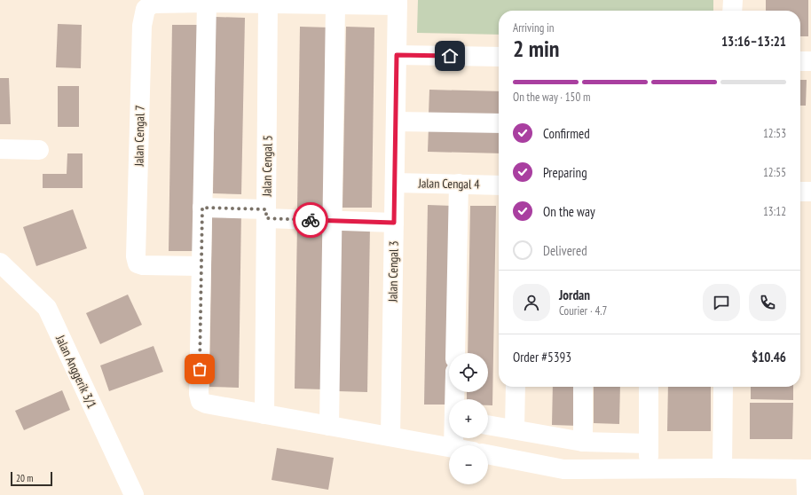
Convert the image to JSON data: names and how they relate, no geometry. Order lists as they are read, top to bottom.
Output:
{
  "streets": {
    "street": [
      "Jalan Cengal 7",
      "Jalan Cengal 5",
      "Jalan Cengal 4",
      "Jalan Cengal 3",
      "Jalan Anggerik 3/1"
    ]
  },
  "crossings": [
    ["Jalan Cengal 4", "Jalan Cengal 3"]
  ],
  "scale_bar": "20 m",
  "page": {
    "heading": ["2 min", "Arriving in", "13:16–13:21"],
    "panel": [
      "Jordan",
      "Courier · 4.7",
      "Order #5393",
      "$10.46"
    ],
    "bar": "On the way · 150 m",
    "list": [
      ["Confirmed", "12:53"],
      ["Preparing", "12:55"],
      ["On the way", "13:12"],
      "Delivered"
    ],
    "map_buttons": ["+", "−"],
    "scale": "20 m"
  }
}
